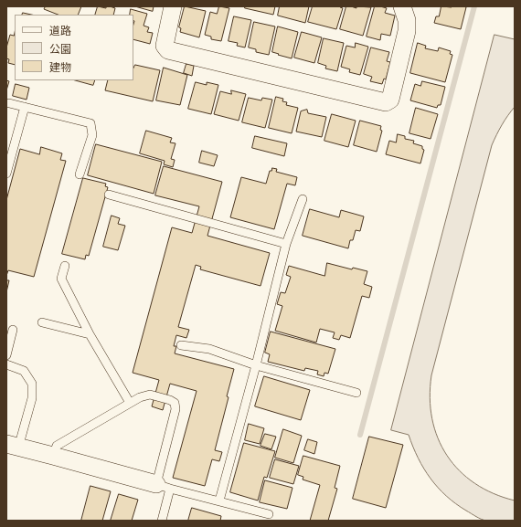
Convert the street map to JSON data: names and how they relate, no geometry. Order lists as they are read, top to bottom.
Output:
{
  "legend": ["道路", "公園", "建物"]
}
